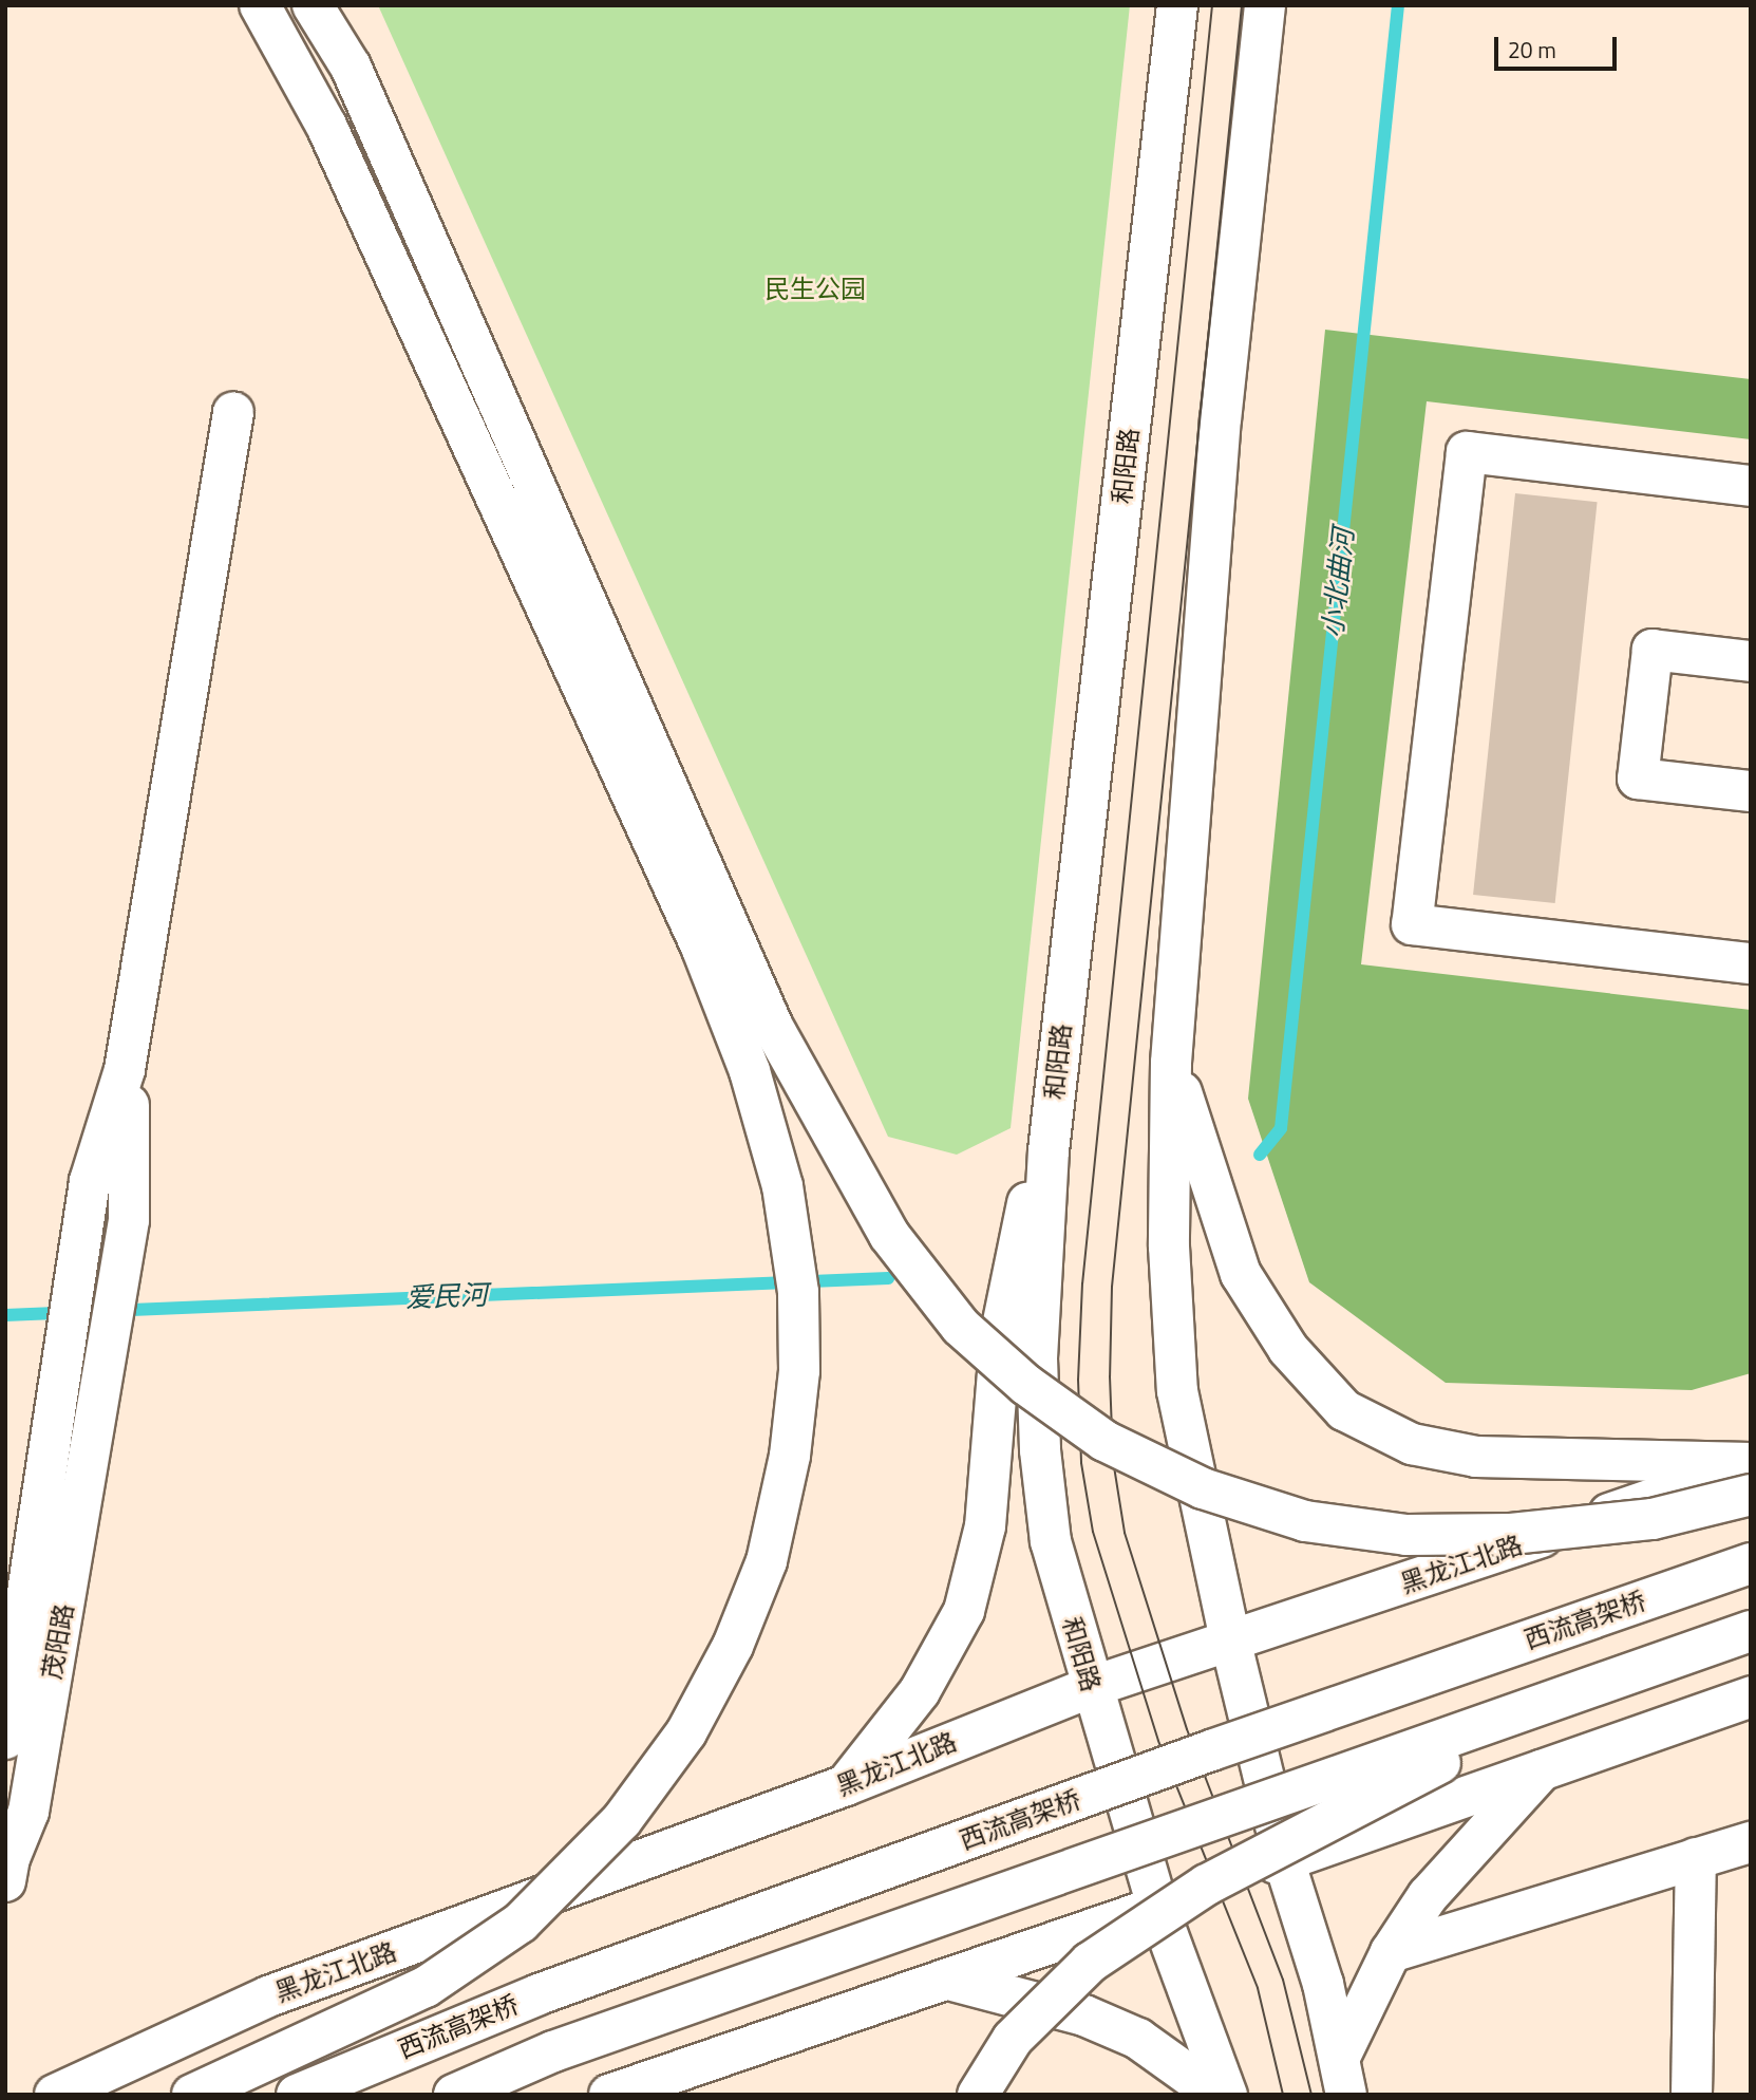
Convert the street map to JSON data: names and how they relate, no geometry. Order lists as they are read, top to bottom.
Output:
{
  "streets": {
    "main road": [
      "和阳路",
      "黑龙江北路",
      "西流高架桥",
      "茂阳路"
    ]
  },
  "crossings": [
    ["和阳路", "黑龙江北路"]
  ],
  "water": ["小北曲河", "爱民河"],
  "parks": ["民生公园"],
  "scale_bar": "20 m"
}
